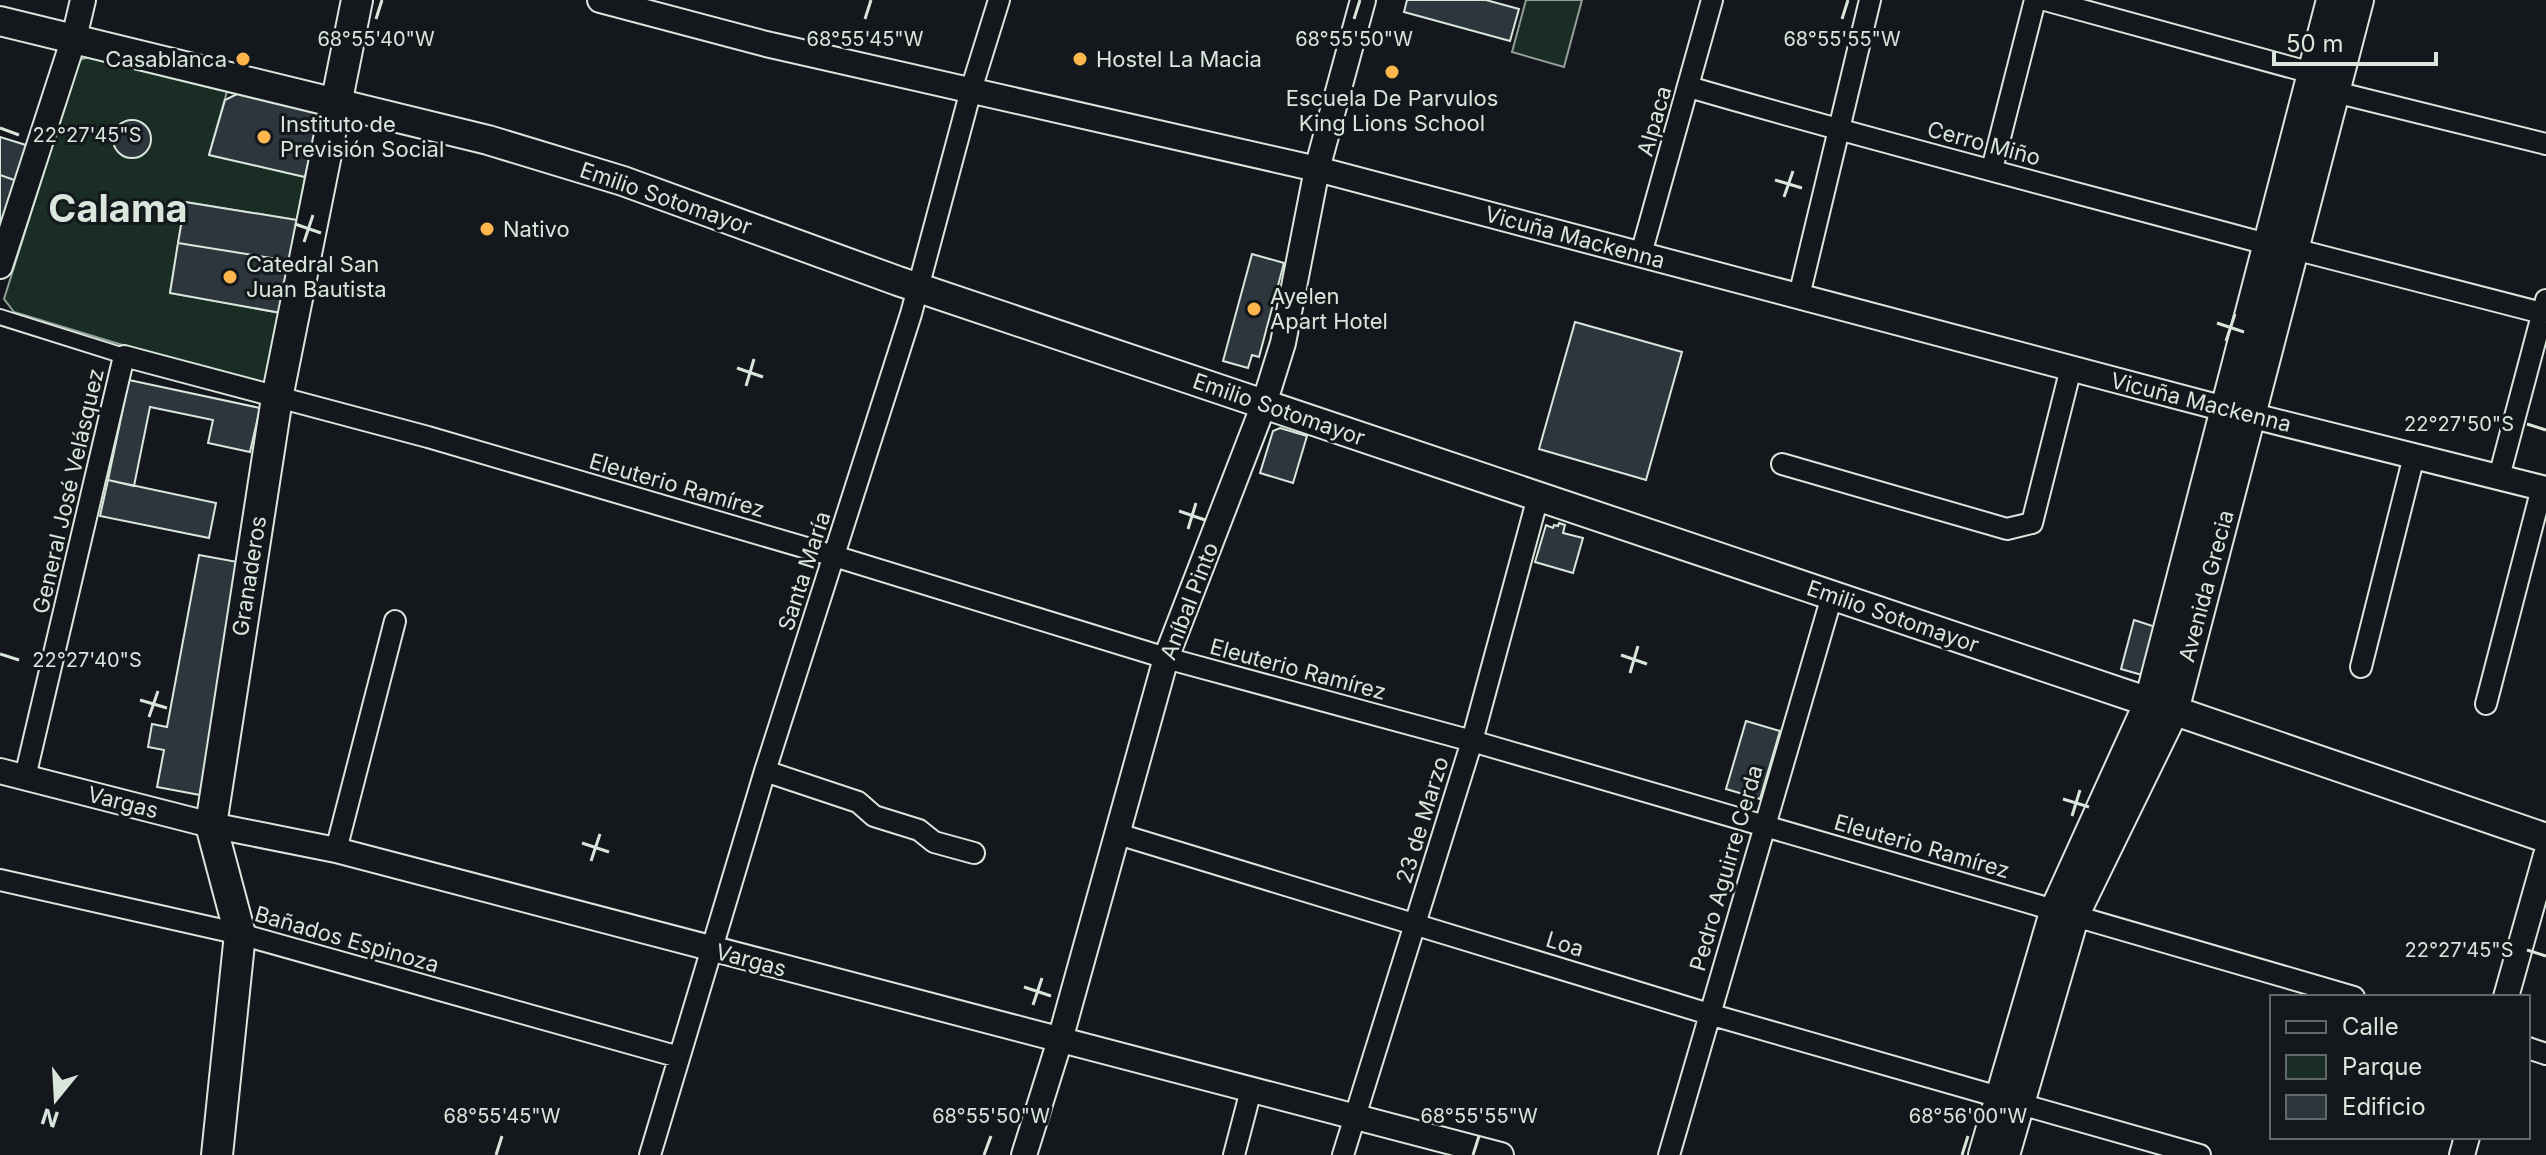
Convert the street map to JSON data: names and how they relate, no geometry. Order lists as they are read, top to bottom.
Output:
{
  "streets": {
    "main road": ["Emilio Sotomayor", "Granaderos", "Avenida Grecia"],
    "street": [
      "Alpaca",
      "Cerro Miño",
      "Vicuña Mackenna",
      "Eleuterio Ramírez",
      "General José Velásquez",
      "Santa María",
      "Aníbal Pinto",
      "Vargas",
      "23 de Marzo",
      "Pedro Aguirre Cerda",
      "Bañados Espinoza",
      "Loa"
    ]
  },
  "crossings": [
    ["Alpaca", "Cerro Miño"],
    ["Alpaca", "Vicuña Mackenna"],
    ["Cerro Miño", "Avenida Grecia"],
    ["Emilio Sotomayor", "Santa María"],
    ["Emilio Sotomayor", "Granaderos"],
    ["Emilio Sotomayor", "Avenida Grecia"],
    ["Emilio Sotomayor", "Aníbal Pinto"],
    ["Emilio Sotomayor", "23 de Marzo"],
    ["Emilio Sotomayor", "Pedro Aguirre Cerda"],
    ["Vicuña Mackenna", "Santa María"],
    ["Vicuña Mackenna", "Avenida Grecia"],
    ["Vicuña Mackenna", "Aníbal Pinto"],
    ["Eleuterio Ramírez", "General José Velásquez"],
    ["Eleuterio Ramírez", "Santa María"],
    ["Eleuterio Ramírez", "Granaderos"],
    ["Eleuterio Ramírez", "Avenida Grecia"],
    ["Eleuterio Ramírez", "Aníbal Pinto"],
    ["Eleuterio Ramírez", "23 de Marzo"],
    ["Eleuterio Ramírez", "Pedro Aguirre Cerda"],
    ["General José Velásquez", "Vargas"],
    ["Santa María", "Vargas"],
    ["Santa María", "Bañados Espinoza"],
    ["Granaderos", "Vargas"],
    ["Granaderos", "Bañados Espinoza"],
    ["Avenida Grecia", "Loa"],
    ["Aníbal Pinto", "Vargas"],
    ["Aníbal Pinto", "Loa"],
    ["Vargas", "23 de Marzo"],
    ["23 de Marzo", "Loa"],
    ["Pedro Aguirre Cerda", "Loa"]
  ],
  "districts": ["Calama"],
  "places": [
    "Casablanca",
    "Hostel La Macia",
    "Escuela De Parvulos King Lions School",
    "Instituto de Previsión Social",
    "Nativo",
    "Catedral San Juan Bautista",
    "Ayelen Apart Hotel"
  ],
  "legend": ["Calle", "Parque", "Edificio"],
  "scale_bar": "50 m",
  "north": "bottom",
  "coordinates": [
    "68°55'40\"W",
    "68°55'45\"W",
    "68°55'50\"W",
    "68°55'55\"W",
    "22°27'45\"S",
    "22°27'50\"S",
    "22°27'40\"S",
    "68°56'00\"W"
  ]
}
